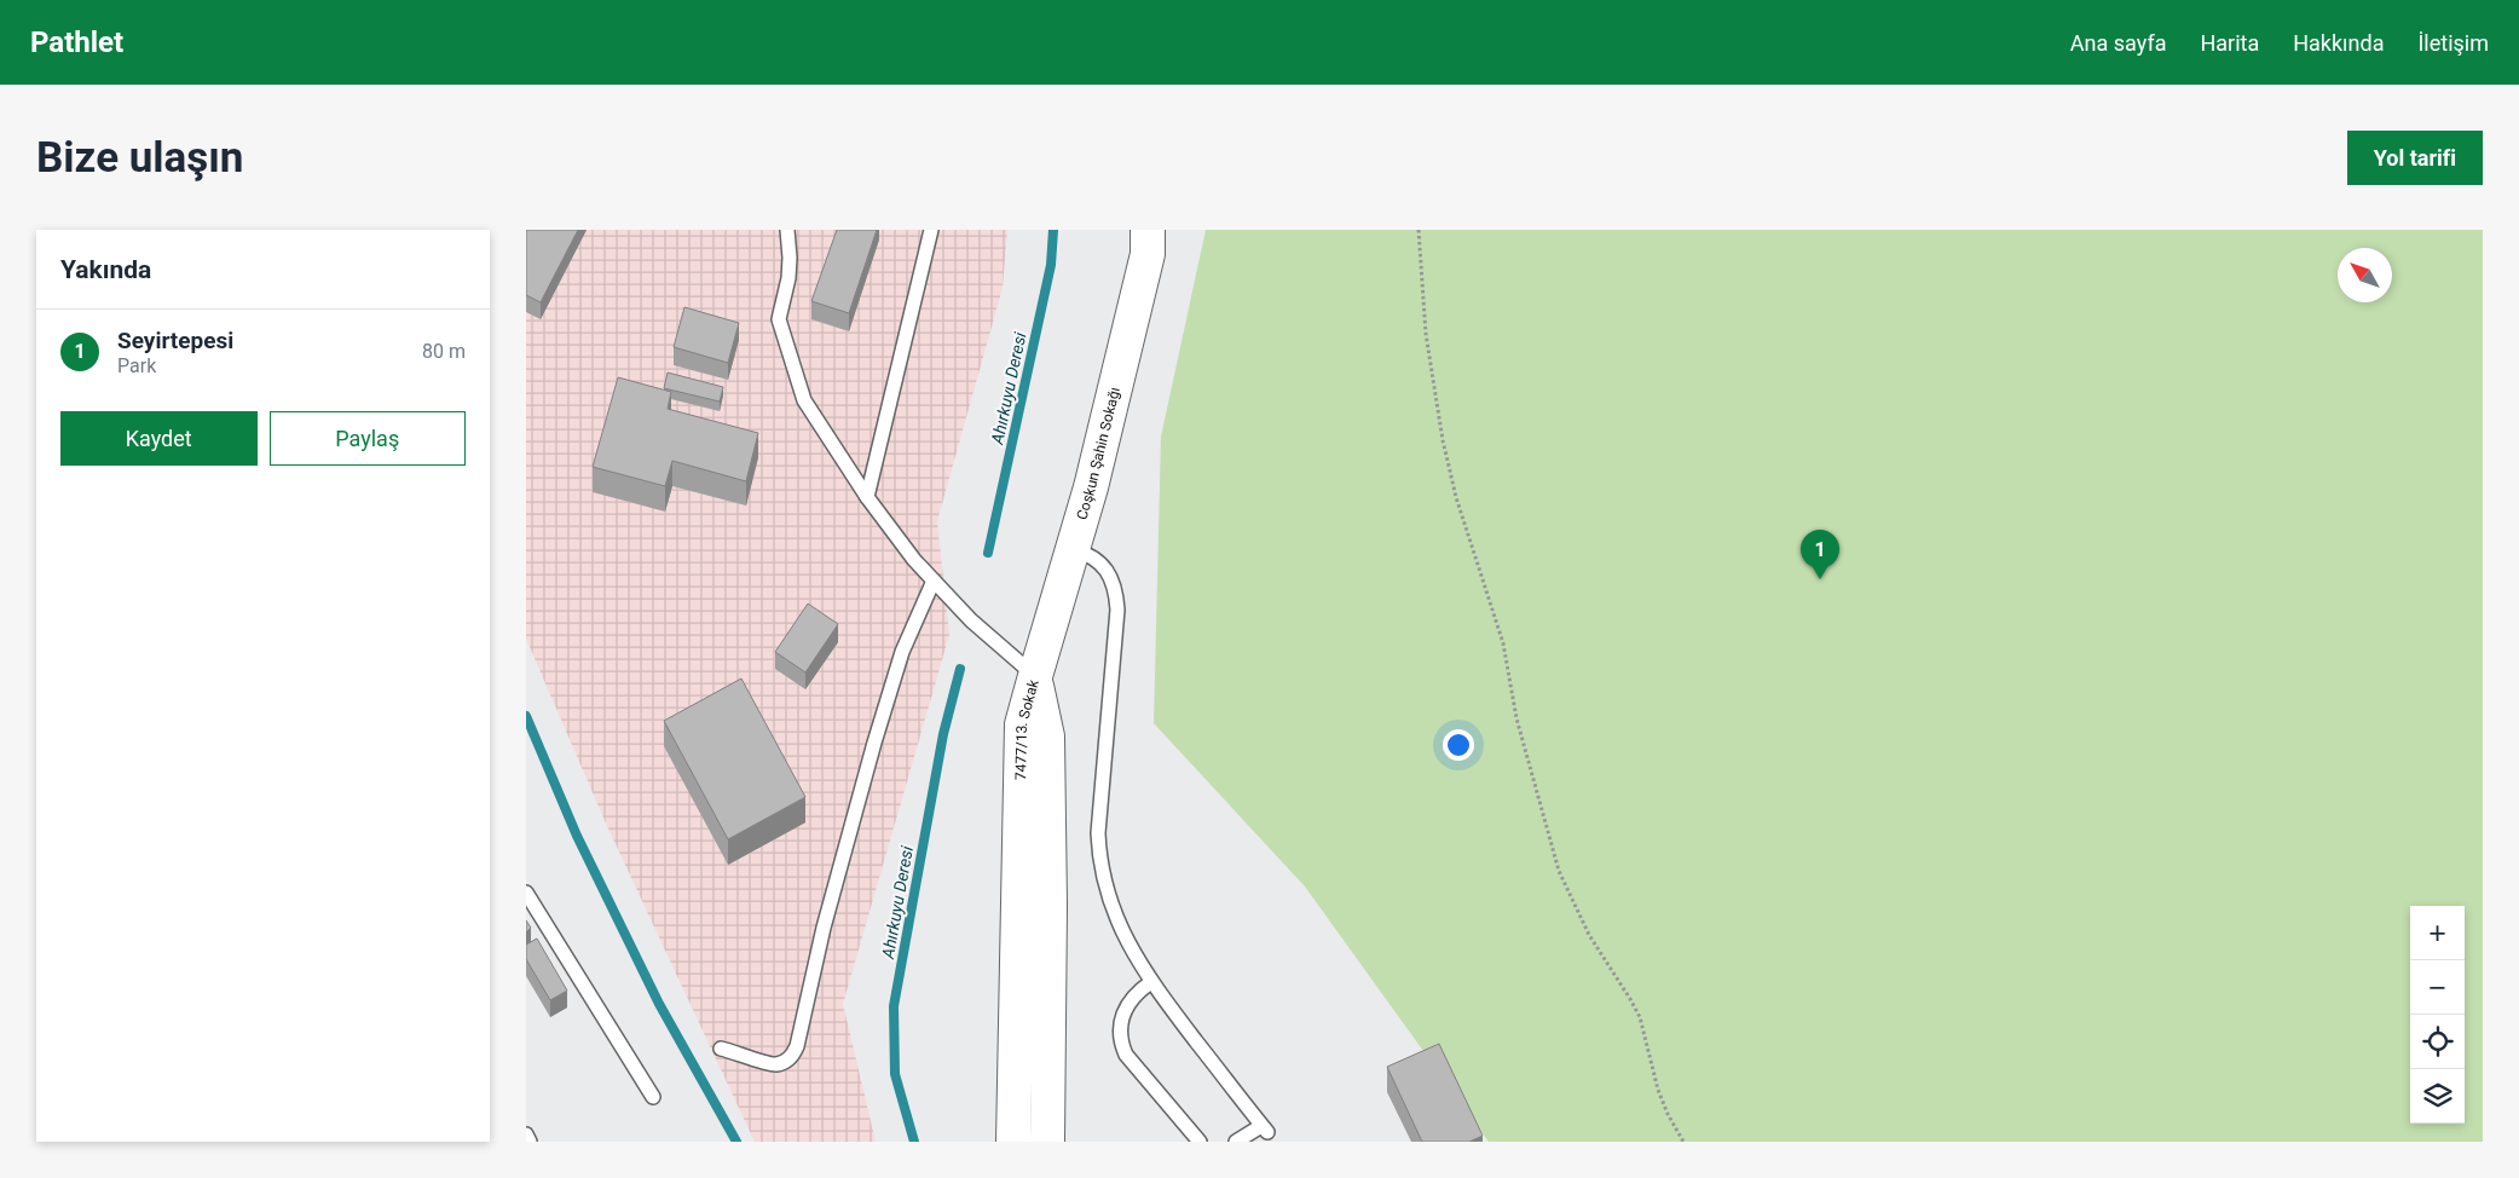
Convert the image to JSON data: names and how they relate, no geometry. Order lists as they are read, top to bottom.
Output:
{
  "streets": {
    "street": ["Coşkun Şahin Sokağı", "7477/13. Sokak"]
  },
  "crossings": [
    ["Coşkun Şahin Sokağı", "7477/13. Sokak"]
  ],
  "water": ["Ahırkuyu Deresi"],
  "north": "top left",
  "page": {
    "header": "Pathlet",
    "nav": [
      "Ana sayfa",
      "Harita",
      "Hakkında",
      "İletişim"
    ],
    "buttons": [
      "Yol tarifi",
      ["Kaydet", "Paylaş"]
    ],
    "title": "Bize ulaşın",
    "heading": "Yakında",
    "list": [
      {
        "mark": "1",
        "name": "Seyirtepesi",
        "note": "Park",
        "value": "80 m"
      }
    ],
    "pins": "1",
    "map_buttons": ["+", "−"]
  }
}
